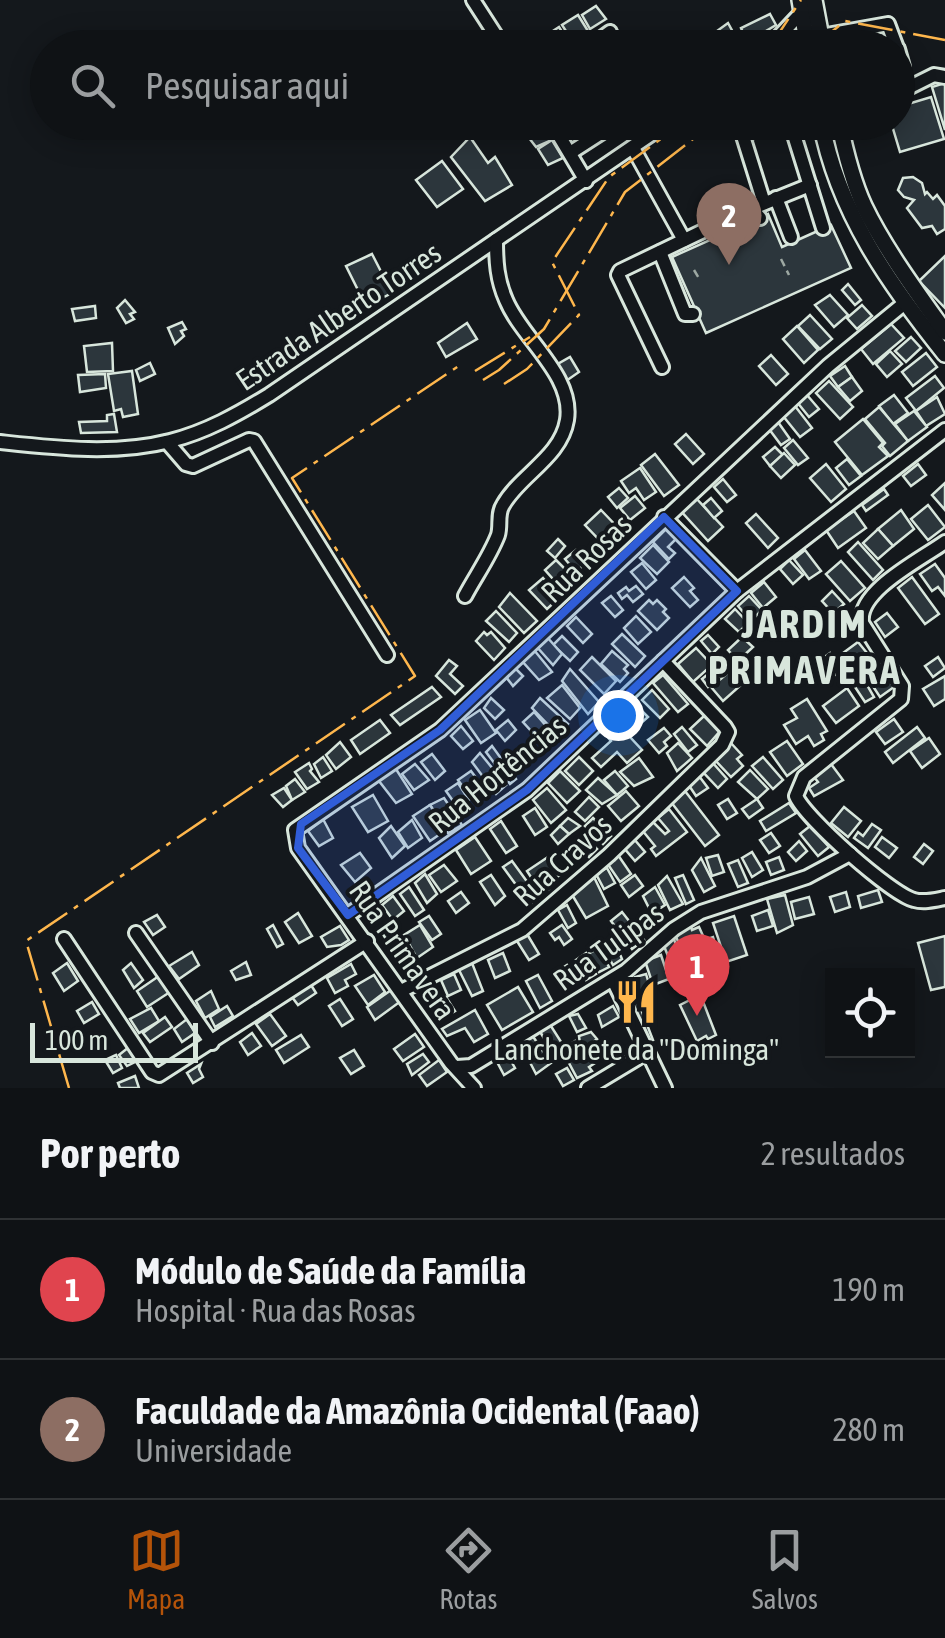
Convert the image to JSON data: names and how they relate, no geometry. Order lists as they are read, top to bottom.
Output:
{
  "streets": {
    "street": [
      "Estrada Alberto Torres",
      "Rua Rosas",
      "Rua Hortências",
      "Rua Cravos",
      "Rua Tulipas",
      "Rua Primavera"
    ]
  },
  "crossings": [
    ["Rua Rosas", "Rua Primavera"],
    ["Rua Hortências", "Rua Cravos"],
    ["Rua Hortências", "Rua Primavera"],
    ["Rua Cravos", "Rua Primavera"],
    ["Rua Tulipas", "Rua Primavera"]
  ],
  "districts": ["JARDIM PRIMAVERA"],
  "places": {
    "restaurant": ["Lanchonete da \"Dominga\""]
  },
  "scale_bar": "100 m",
  "page": {
    "search": "Pesquisar aqui",
    "pins": ["2", "1"],
    "scale": "100 m",
    "heading": ["Por perto", "2 resultados"],
    "list": [
      {
        "mark": "1",
        "name": "Módulo de Saúde da Família",
        "note": "Hospital · Rua das Rosas",
        "value": "190 m"
      },
      {
        "mark": "2",
        "name": "Faculdade da Amazônia Ocidental (Faao)",
        "note": "Universidade",
        "value": "280 m"
      }
    ],
    "nav": ["Mapa", "Rotas", "Salvos"]
  }
}
